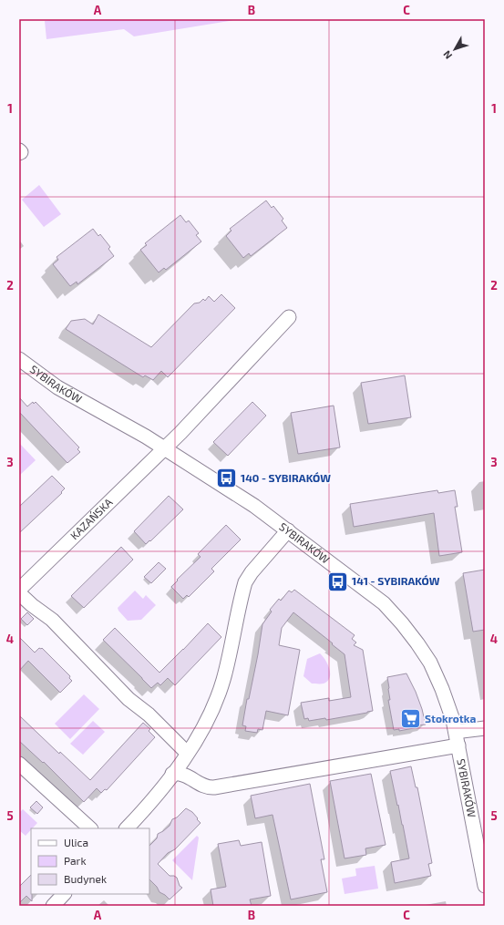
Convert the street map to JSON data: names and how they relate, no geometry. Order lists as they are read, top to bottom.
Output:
{
  "streets": {
    "street": ["SYBIRAKÓW", "KAZAŃSKA"]
  },
  "crossings": [
    ["SYBIRAKÓW", "KAZAŃSKA"]
  ],
  "places": {
    "bus stop": ["140 - SYBIRAKÓW", "141 - SYBIRAKÓW"],
    "supermarket": ["Stokrotka"]
  },
  "legend": ["Ulica", "Park", "Budynek"],
  "north": "bottom left",
  "grid": {
    "columns": ["A", "B", "C"],
    "rows": [
      "1",
      "2",
      "3",
      "4",
      "5"
    ]
  }
}
